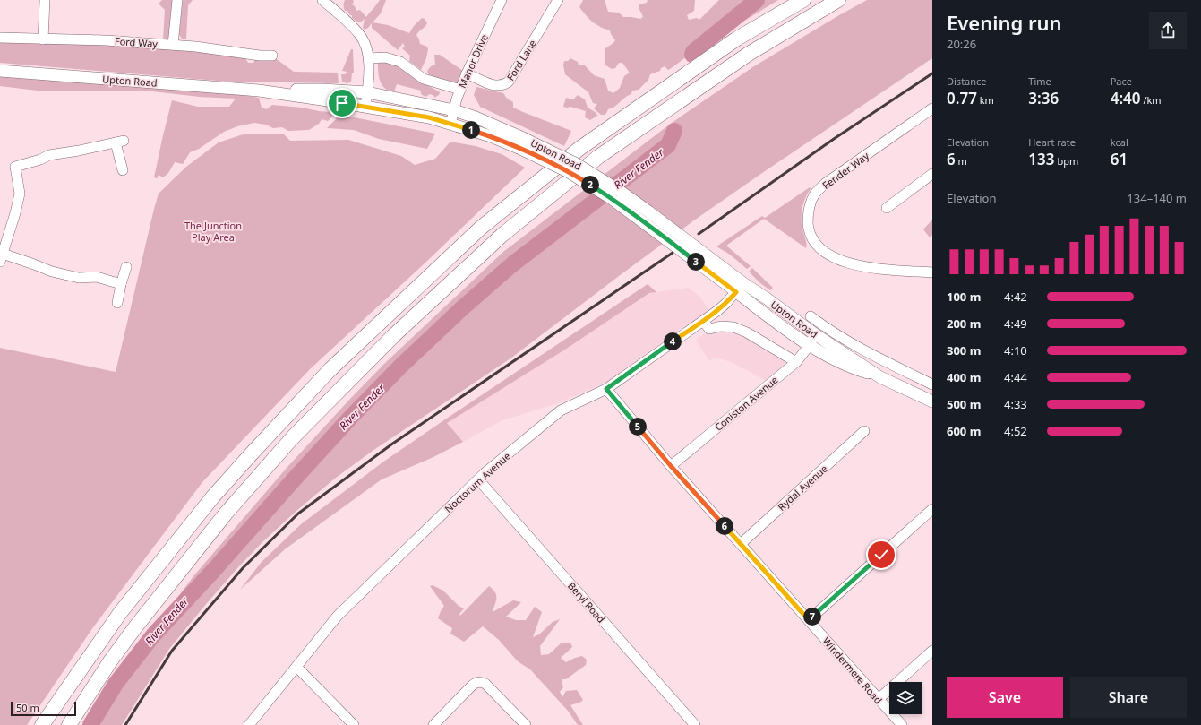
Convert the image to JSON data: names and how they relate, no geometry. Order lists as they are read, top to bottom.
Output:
{
  "streets": {
    "main road": ["Upton Road"],
    "street": [
      "Ford Way",
      "Ford Lane",
      "Manor Drive",
      "Fender Way",
      "Coniston Avenue",
      "Noctorum Avenue",
      "Rydal Avenue",
      "Beryl Road",
      "Windermere Road"
    ]
  },
  "crossings": [
    ["Ford Lane", "Manor Drive"],
    ["Manor Drive", "Upton Road"],
    ["Upton Road", "Coniston Avenue"],
    ["Upton Road", "Noctorum Avenue"],
    ["Coniston Avenue", "Windermere Road"],
    ["Noctorum Avenue", "Beryl Road"],
    ["Noctorum Avenue", "Windermere Road"],
    ["Rydal Avenue", "Windermere Road"]
  ],
  "water": ["River Fender"],
  "parks": ["The Junction Play Area"],
  "scale_bar": "50 m",
  "page": {
    "heading": ["Evening run", "20:26"],
    "stats": [
      ["Distance", "0.77 km"],
      ["Time", "3:36"],
      ["Pace", "4:40 /km"],
      ["Elevation", "6 m"],
      ["Heart rate", "133 bpm"],
      ["kcal", "61"]
    ],
    "pins": [
      "1",
      "2",
      "3",
      "4",
      "5",
      "6",
      "7"
    ],
    "chart": ["Elevation", "134–140 m"],
    "list": [
      {
        "name": "100 m",
        "note": "4:42"
      },
      {
        "name": "200 m",
        "note": "4:49"
      },
      {
        "name": "300 m",
        "note": "4:10"
      },
      {
        "name": "400 m",
        "note": "4:44"
      },
      {
        "name": "500 m",
        "note": "4:33"
      },
      {
        "name": "600 m",
        "note": "4:52"
      }
    ],
    "buttons": ["Save", "Share"],
    "scale": "50 m"
  }
}
